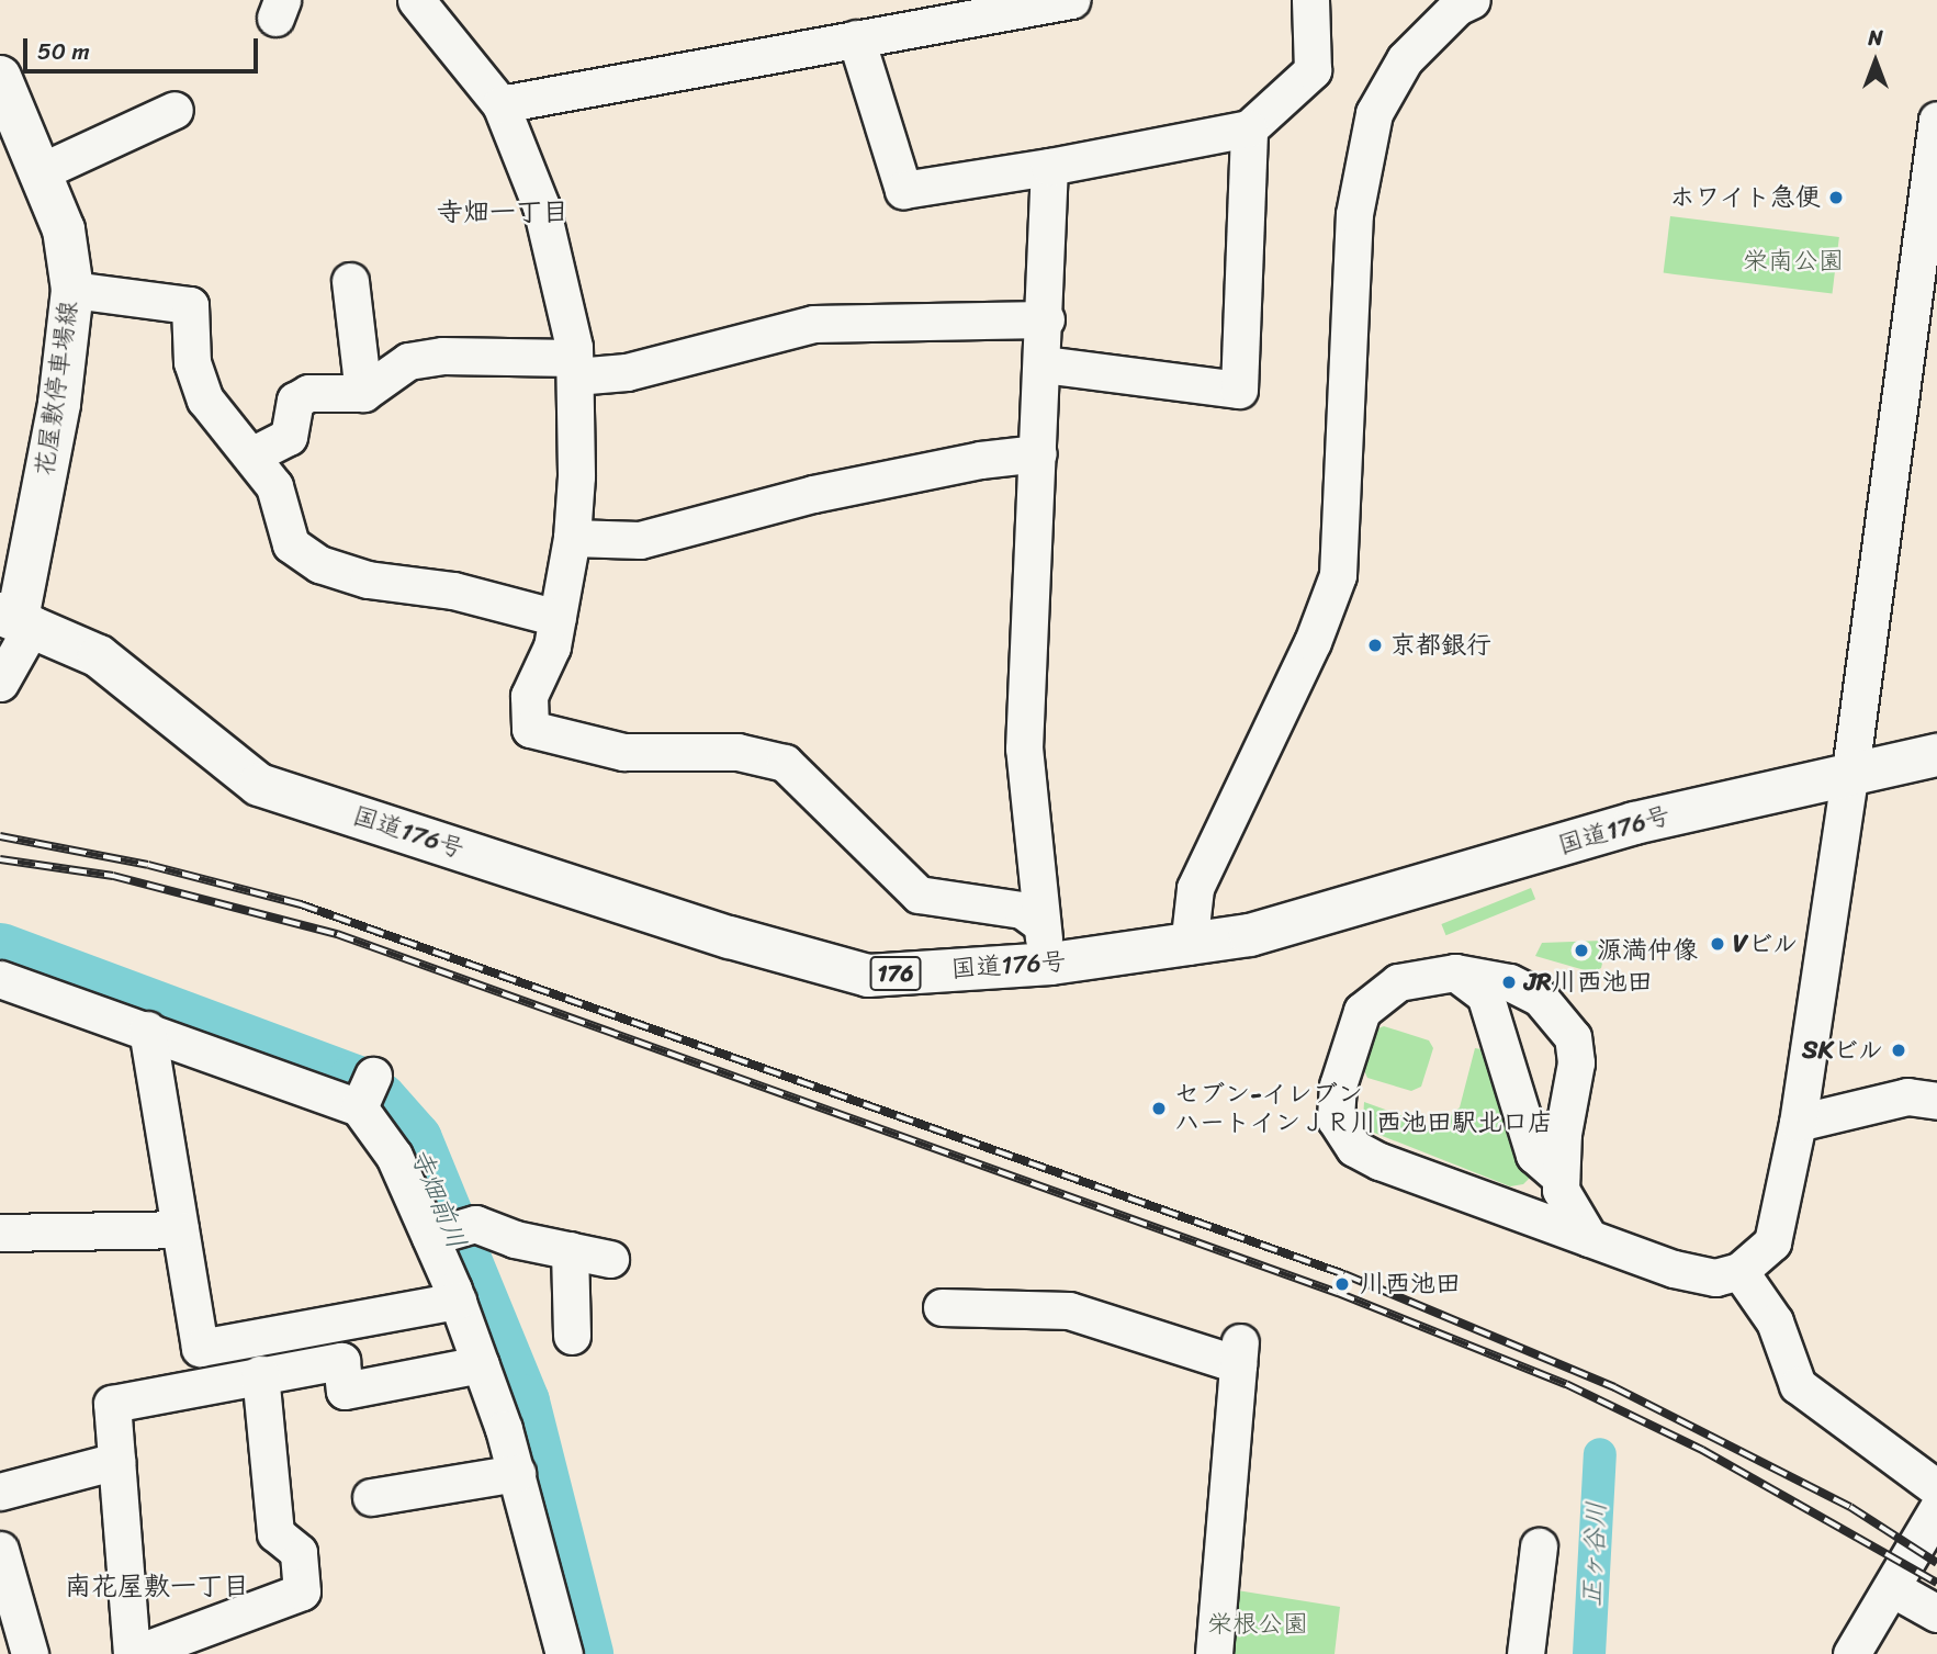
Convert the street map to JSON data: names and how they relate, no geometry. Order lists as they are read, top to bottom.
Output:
{
  "streets": {
    "main road": ["花屋敷停車場線", "国道176号", "176"]
  },
  "crossings": [
    ["花屋敷停車場線", "国道176号"]
  ],
  "districts": ["寺畑一丁目", "南花屋敷一丁目"],
  "water": ["寺畑前川", "正ヶ谷川"],
  "parks": ["栄南公園", "栄根公園"],
  "places": [
    "ホワイト急便",
    "京都銀行",
    "Vビル",
    "源満仲像",
    "JR川西池田",
    "SKビル",
    "セブン-イレブン ハートインＪＲ川西池田駅北口店",
    "川西池田"
  ],
  "scale_bar": "50 m",
  "north": "top"
}
